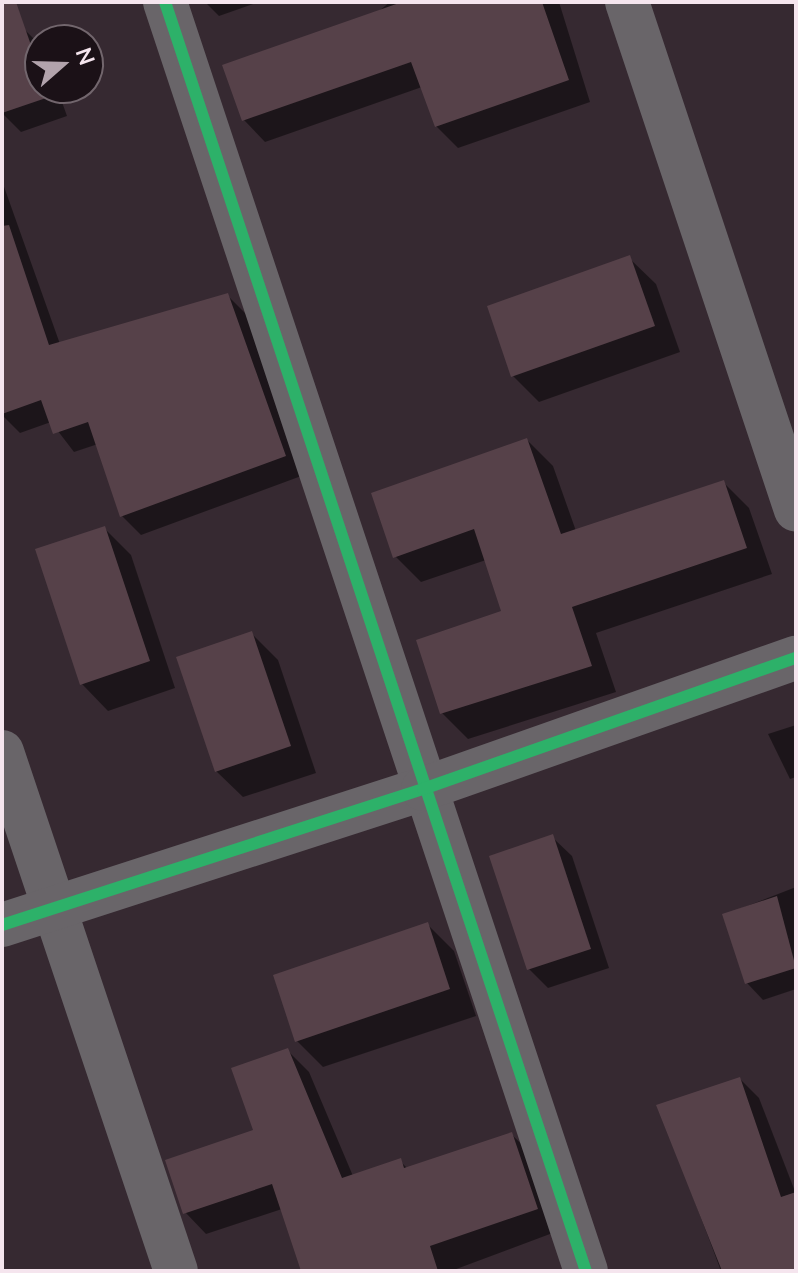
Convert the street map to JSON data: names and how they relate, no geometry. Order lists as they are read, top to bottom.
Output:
{
  "north": "right"
}
